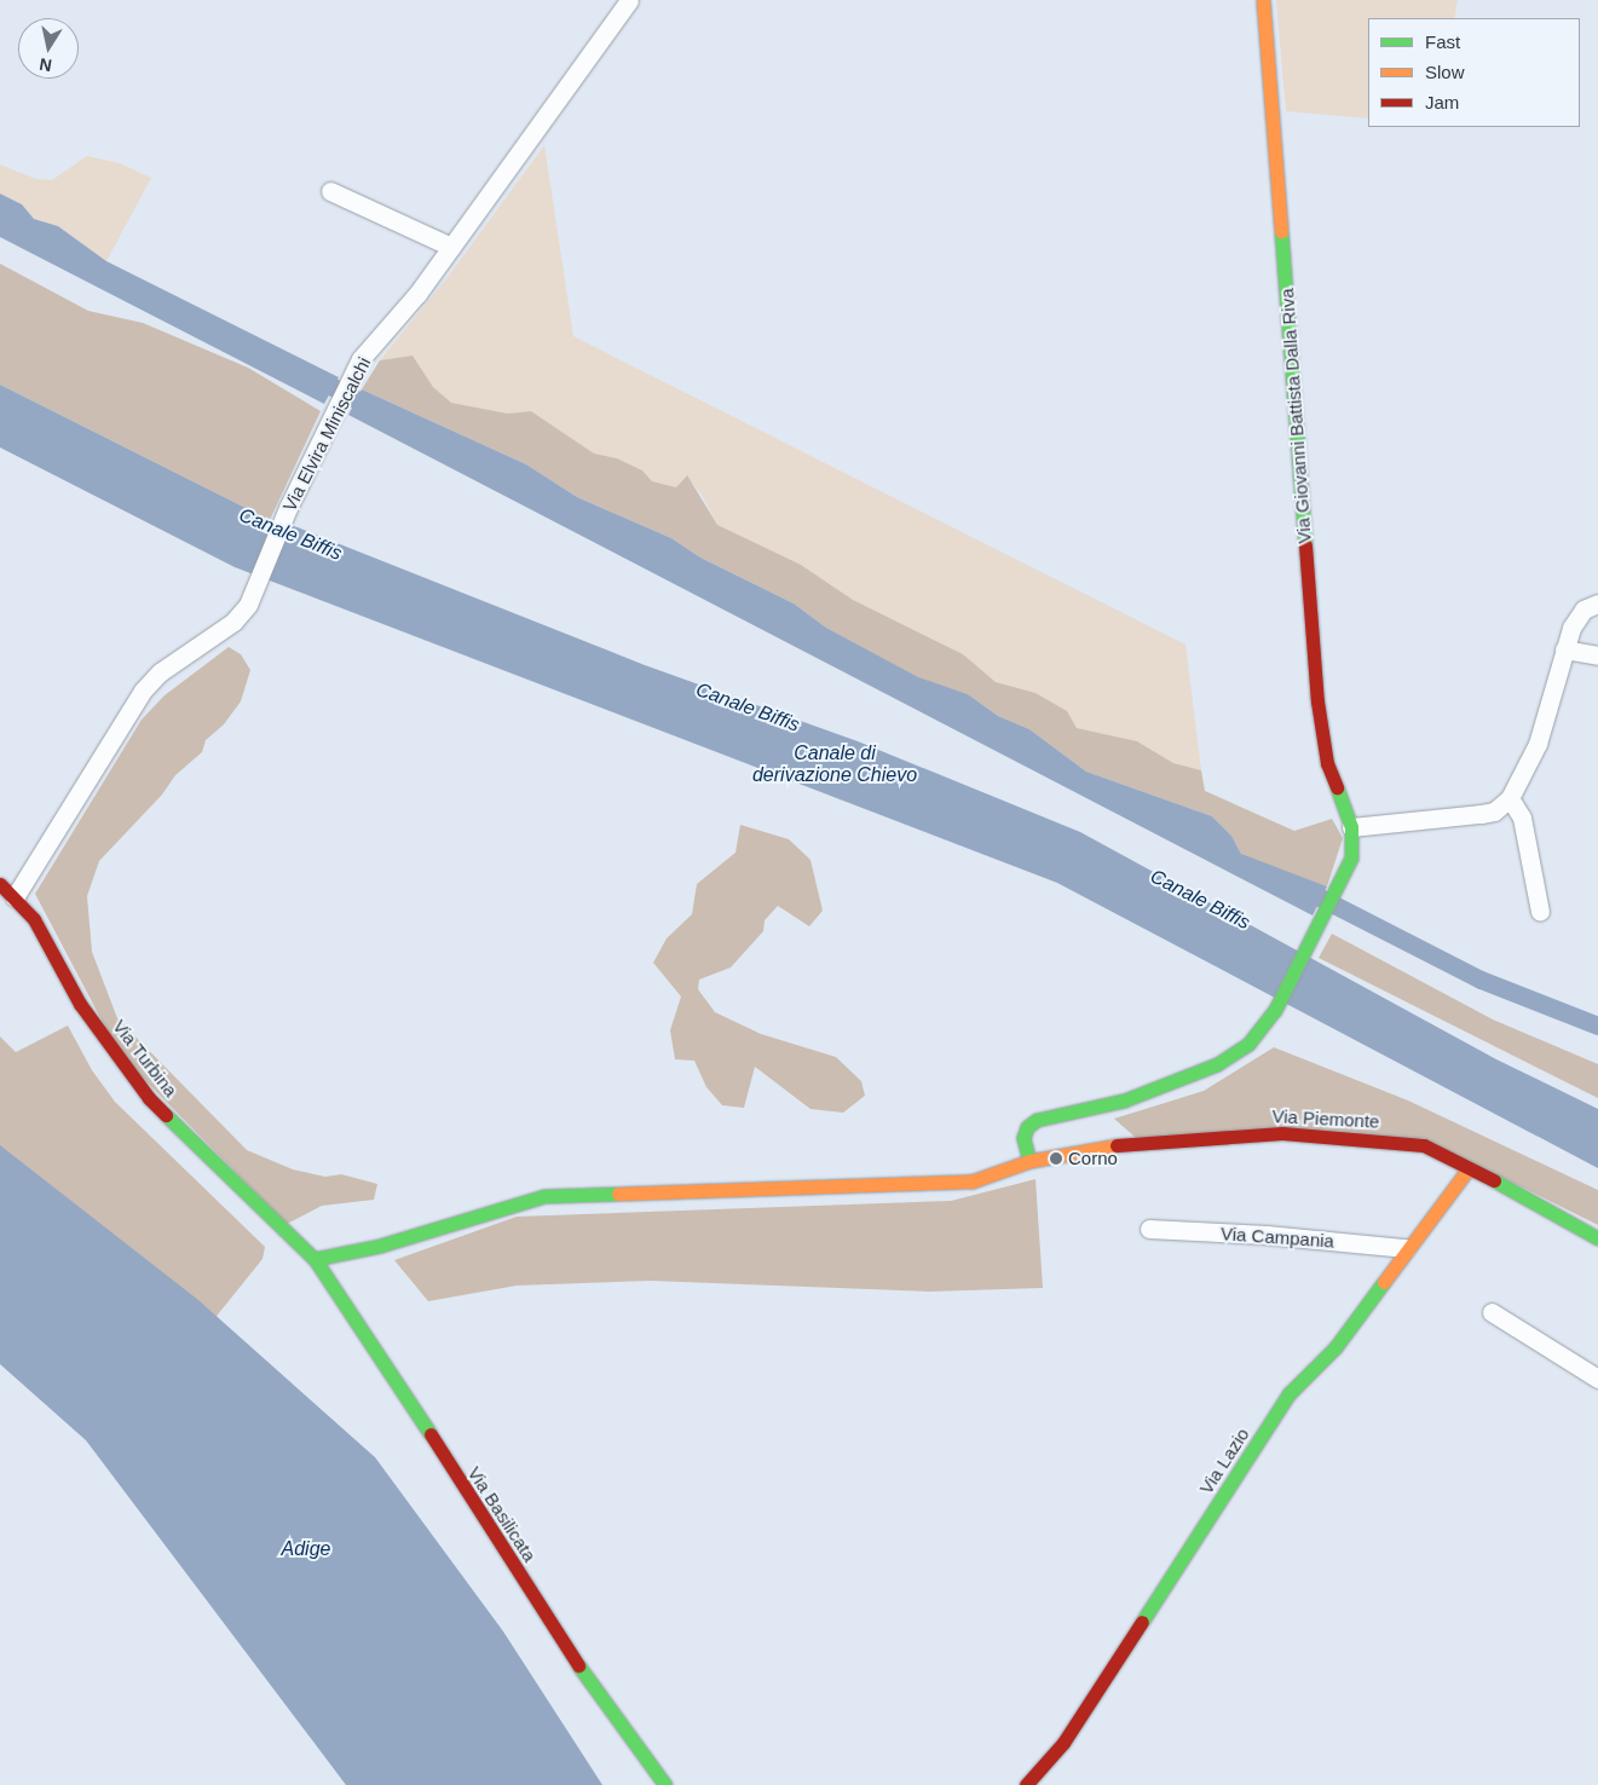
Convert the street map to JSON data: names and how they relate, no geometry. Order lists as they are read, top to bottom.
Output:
{
  "streets": {
    "street": [
      "Via Giovanni Battista Dalla Riva",
      "Via Elvira Miniscalchi",
      "Via Turbina",
      "Via Piemonte",
      "Via Campania",
      "Via Lazio",
      "Via Basilicata"
    ]
  },
  "crossings": [
    ["Via Giovanni Battista Dalla Riva", "Via Piemonte"],
    ["Via Elvira Miniscalchi", "Via Turbina"],
    ["Via Turbina", "Via Piemonte"],
    ["Via Turbina", "Via Basilicata"],
    ["Via Piemonte", "Via Lazio"],
    ["Via Piemonte", "Via Basilicata"],
    ["Via Campania", "Via Lazio"]
  ],
  "water": ["Canale Biffis", "Canale di derivazione Chievo", "Adige"],
  "places": ["Corno"],
  "legend": ["Fast", "Slow", "Jam"],
  "north": "bottom"
}
